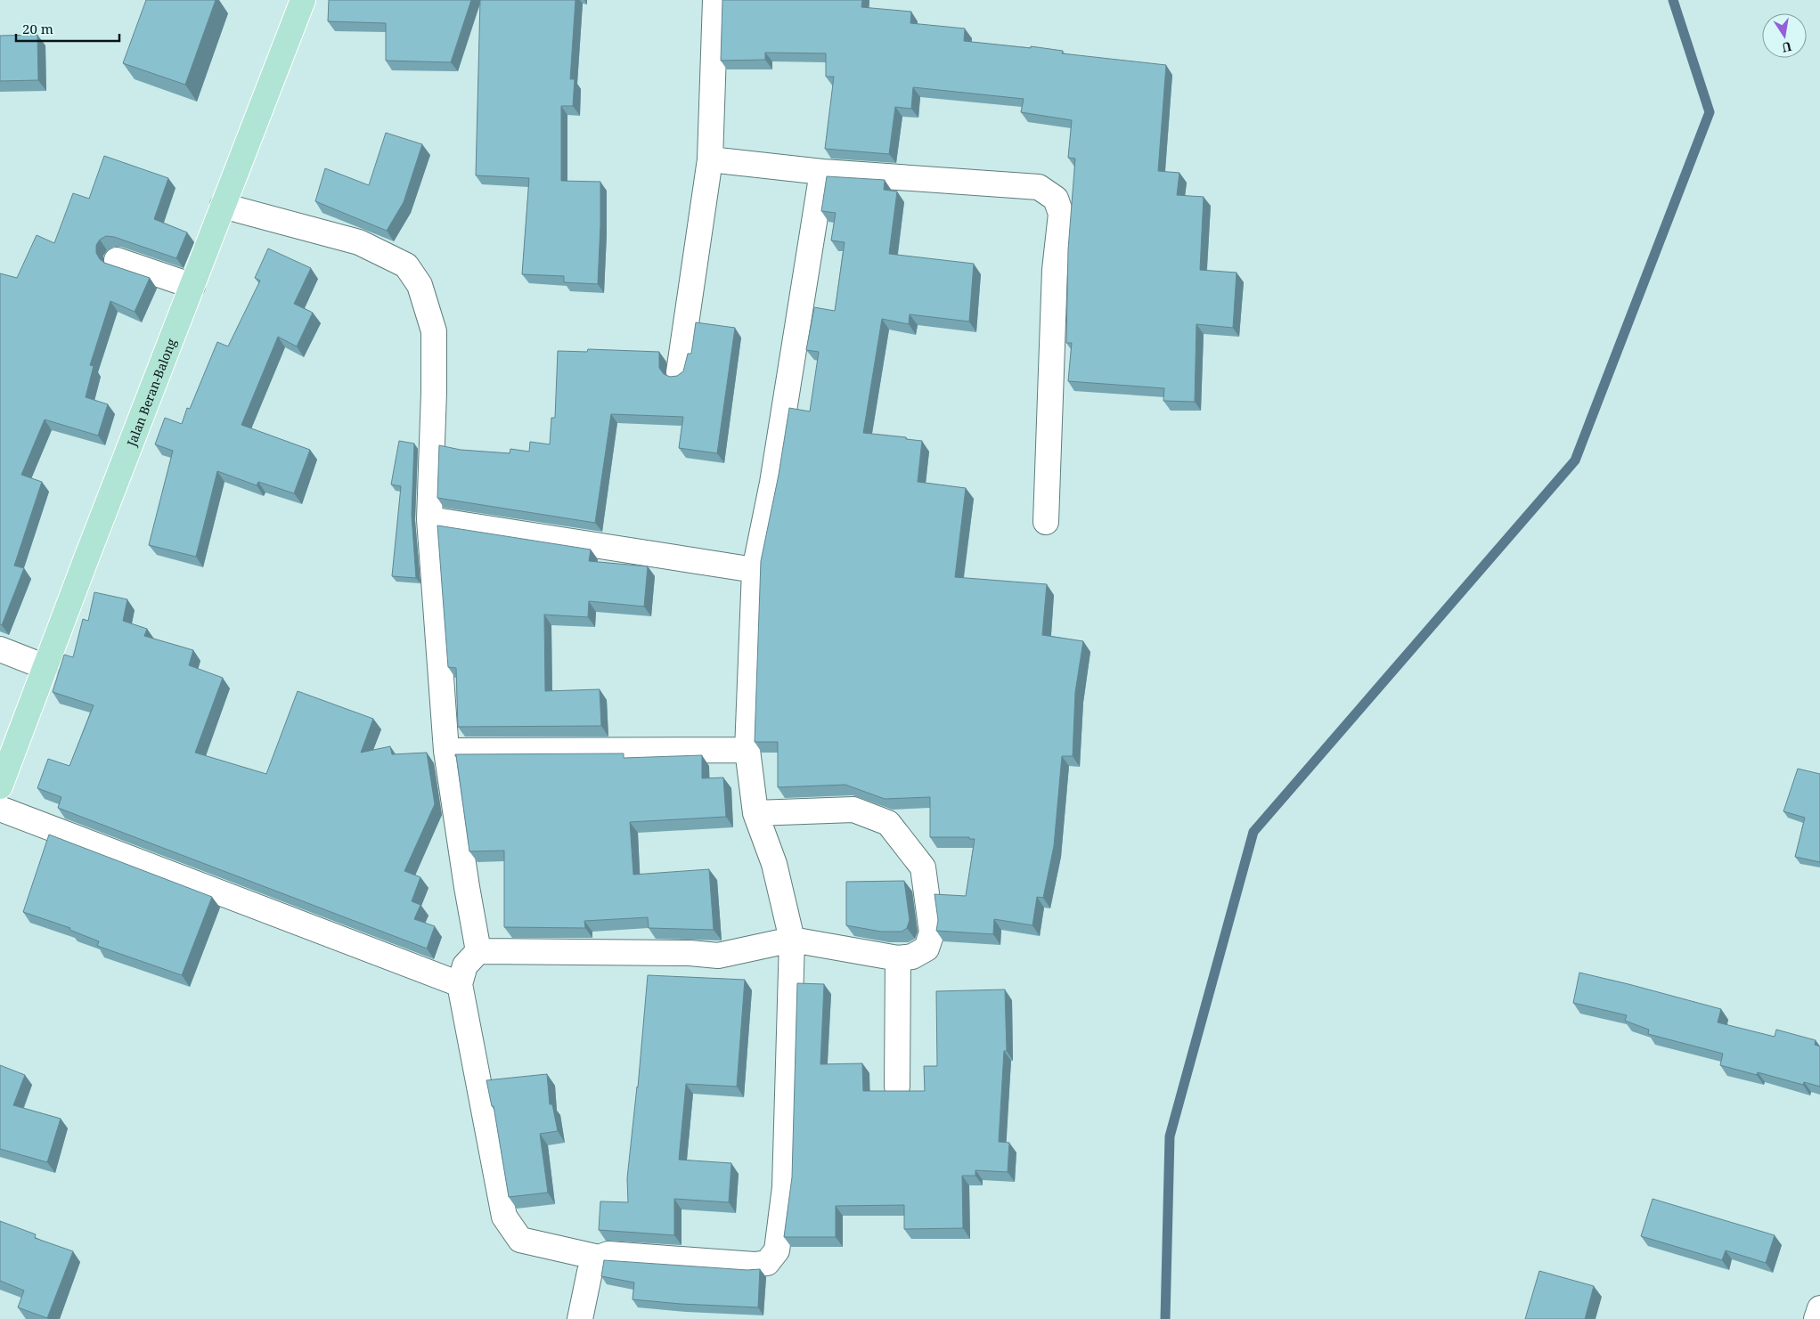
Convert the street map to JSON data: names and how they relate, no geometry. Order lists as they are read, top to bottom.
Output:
{
  "streets": {
    "main road": ["Jalan Beran-Balong"]
  },
  "scale_bar": "20 m",
  "north": "bottom"
}
